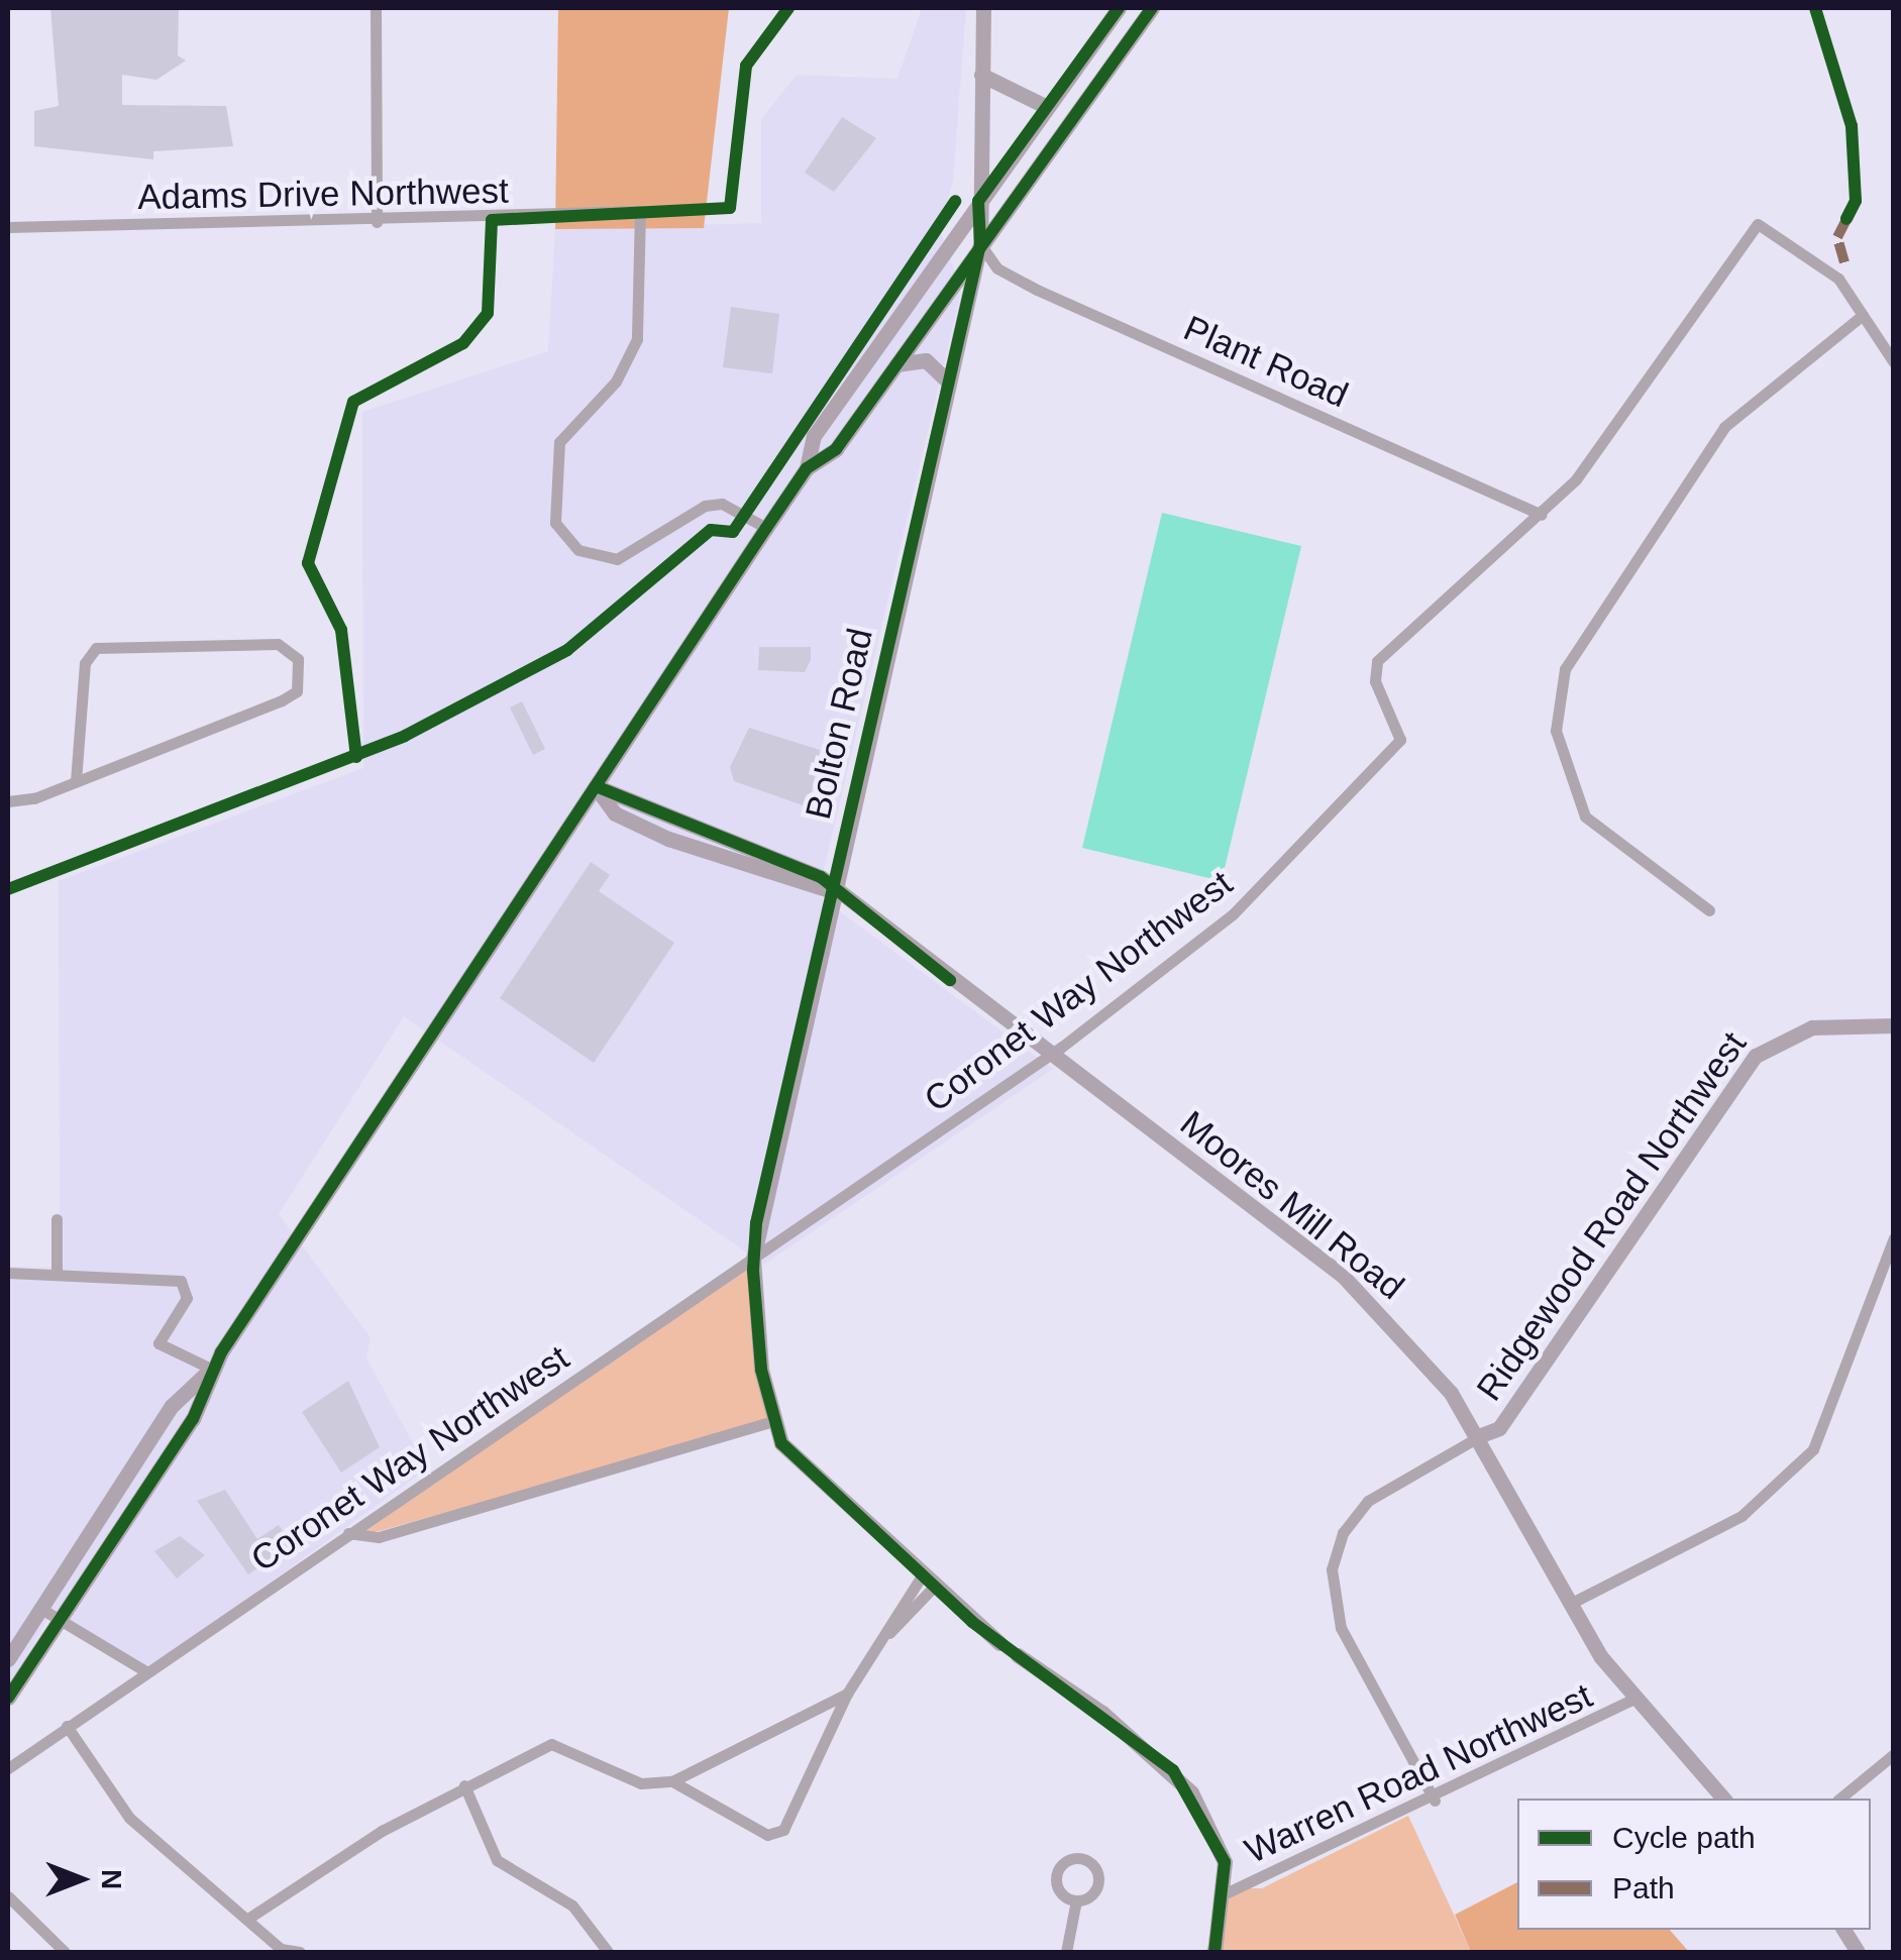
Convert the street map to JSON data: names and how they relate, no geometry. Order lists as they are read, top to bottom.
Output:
{
  "streets": {
    "street": [
      "Adams Drive Northwest",
      "Plant Road",
      "Bolton Road",
      "Coronet Way Northwest",
      "Moores Mill Road",
      "Ridgewood Road Northwest",
      "Warren Road Northwest"
    ]
  },
  "crossings": [
    ["Plant Road", "Bolton Road"],
    ["Plant Road", "Coronet Way Northwest"],
    ["Bolton Road", "Coronet Way Northwest"],
    ["Bolton Road", "Moores Mill Road"],
    ["Coronet Way Northwest", "Moores Mill Road"],
    ["Moores Mill Road", "Ridgewood Road Northwest"],
    ["Moores Mill Road", "Warren Road Northwest"],
    ["Ridgewood Road Northwest", "Warren Road Northwest"]
  ],
  "legend": ["Cycle path", "Path"],
  "north": "right"
}
